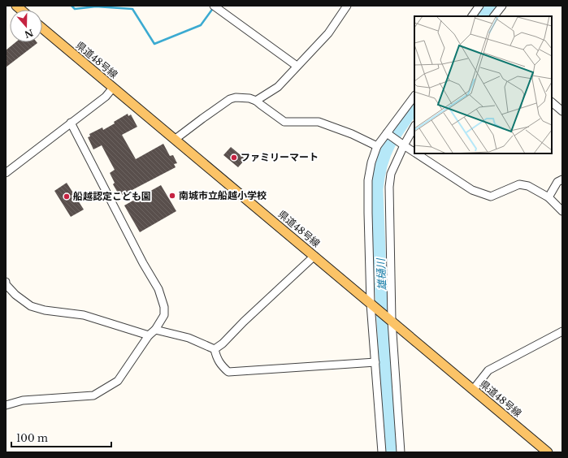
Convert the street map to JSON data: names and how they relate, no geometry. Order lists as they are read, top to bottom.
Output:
{
  "streets": {
    "main road": ["県道48号線"]
  },
  "water": ["雄樋川"],
  "places": ["ファミリーマート", "南城市立船越小学校", "船越認定こども園"],
  "scale_bar": "100 m",
  "north": "bottom"
}
